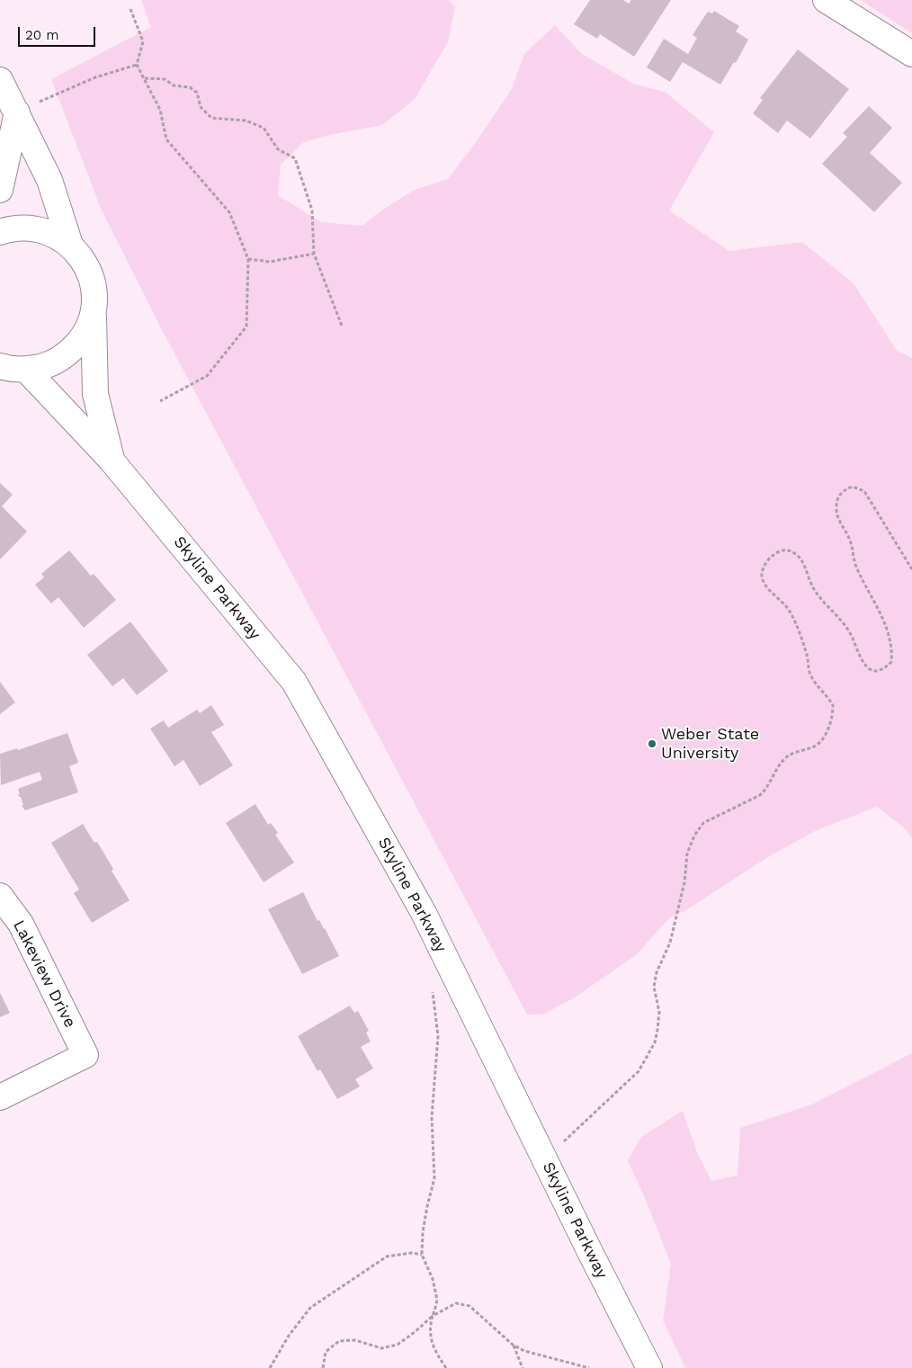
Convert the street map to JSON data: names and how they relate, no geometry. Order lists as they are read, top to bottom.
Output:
{
  "streets": {
    "street": ["Skyline Parkway", "Lakeview Drive"]
  },
  "places": ["Weber State University"],
  "scale_bar": "20 m"
}
